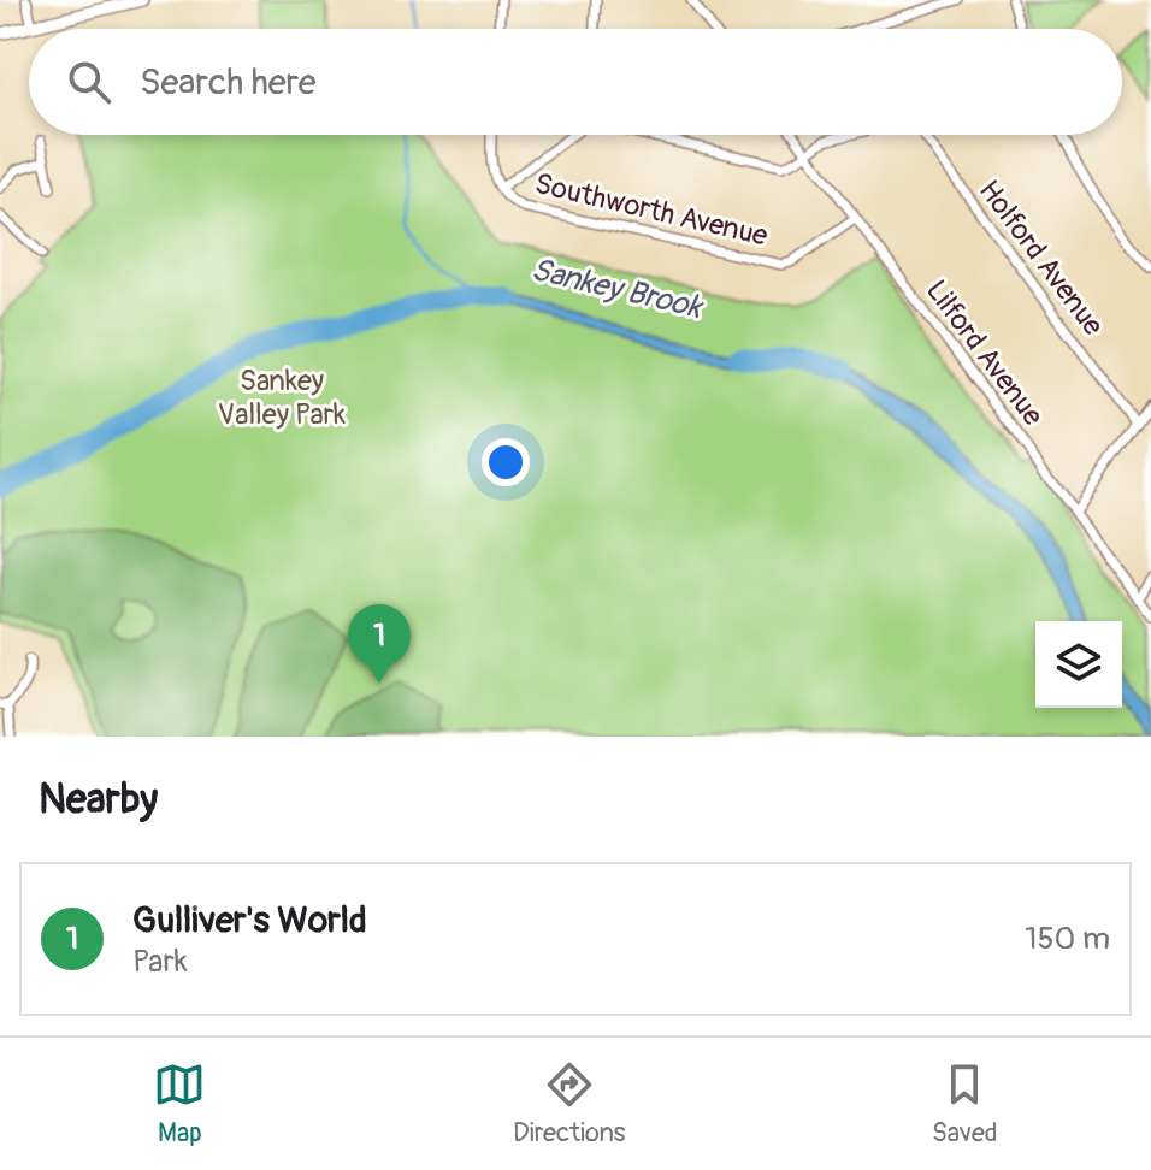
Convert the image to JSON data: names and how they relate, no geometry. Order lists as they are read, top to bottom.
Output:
{
  "streets": {
    "street": ["Southworth Avenue", "Holford Avenue", "Lilford Avenue"]
  },
  "crossings": [
    ["Southworth Avenue", "Lilford Avenue"]
  ],
  "water": ["Sankey Brook"],
  "parks": ["Sankey Valley Park"],
  "page": {
    "search": "Search here",
    "pins": "1",
    "heading": "Nearby",
    "list": [
      {
        "mark": "1",
        "name": "Gulliver's World",
        "note": "Park",
        "value": "150 m"
      }
    ],
    "nav": ["Map", "Directions", "Saved"]
  }
}
